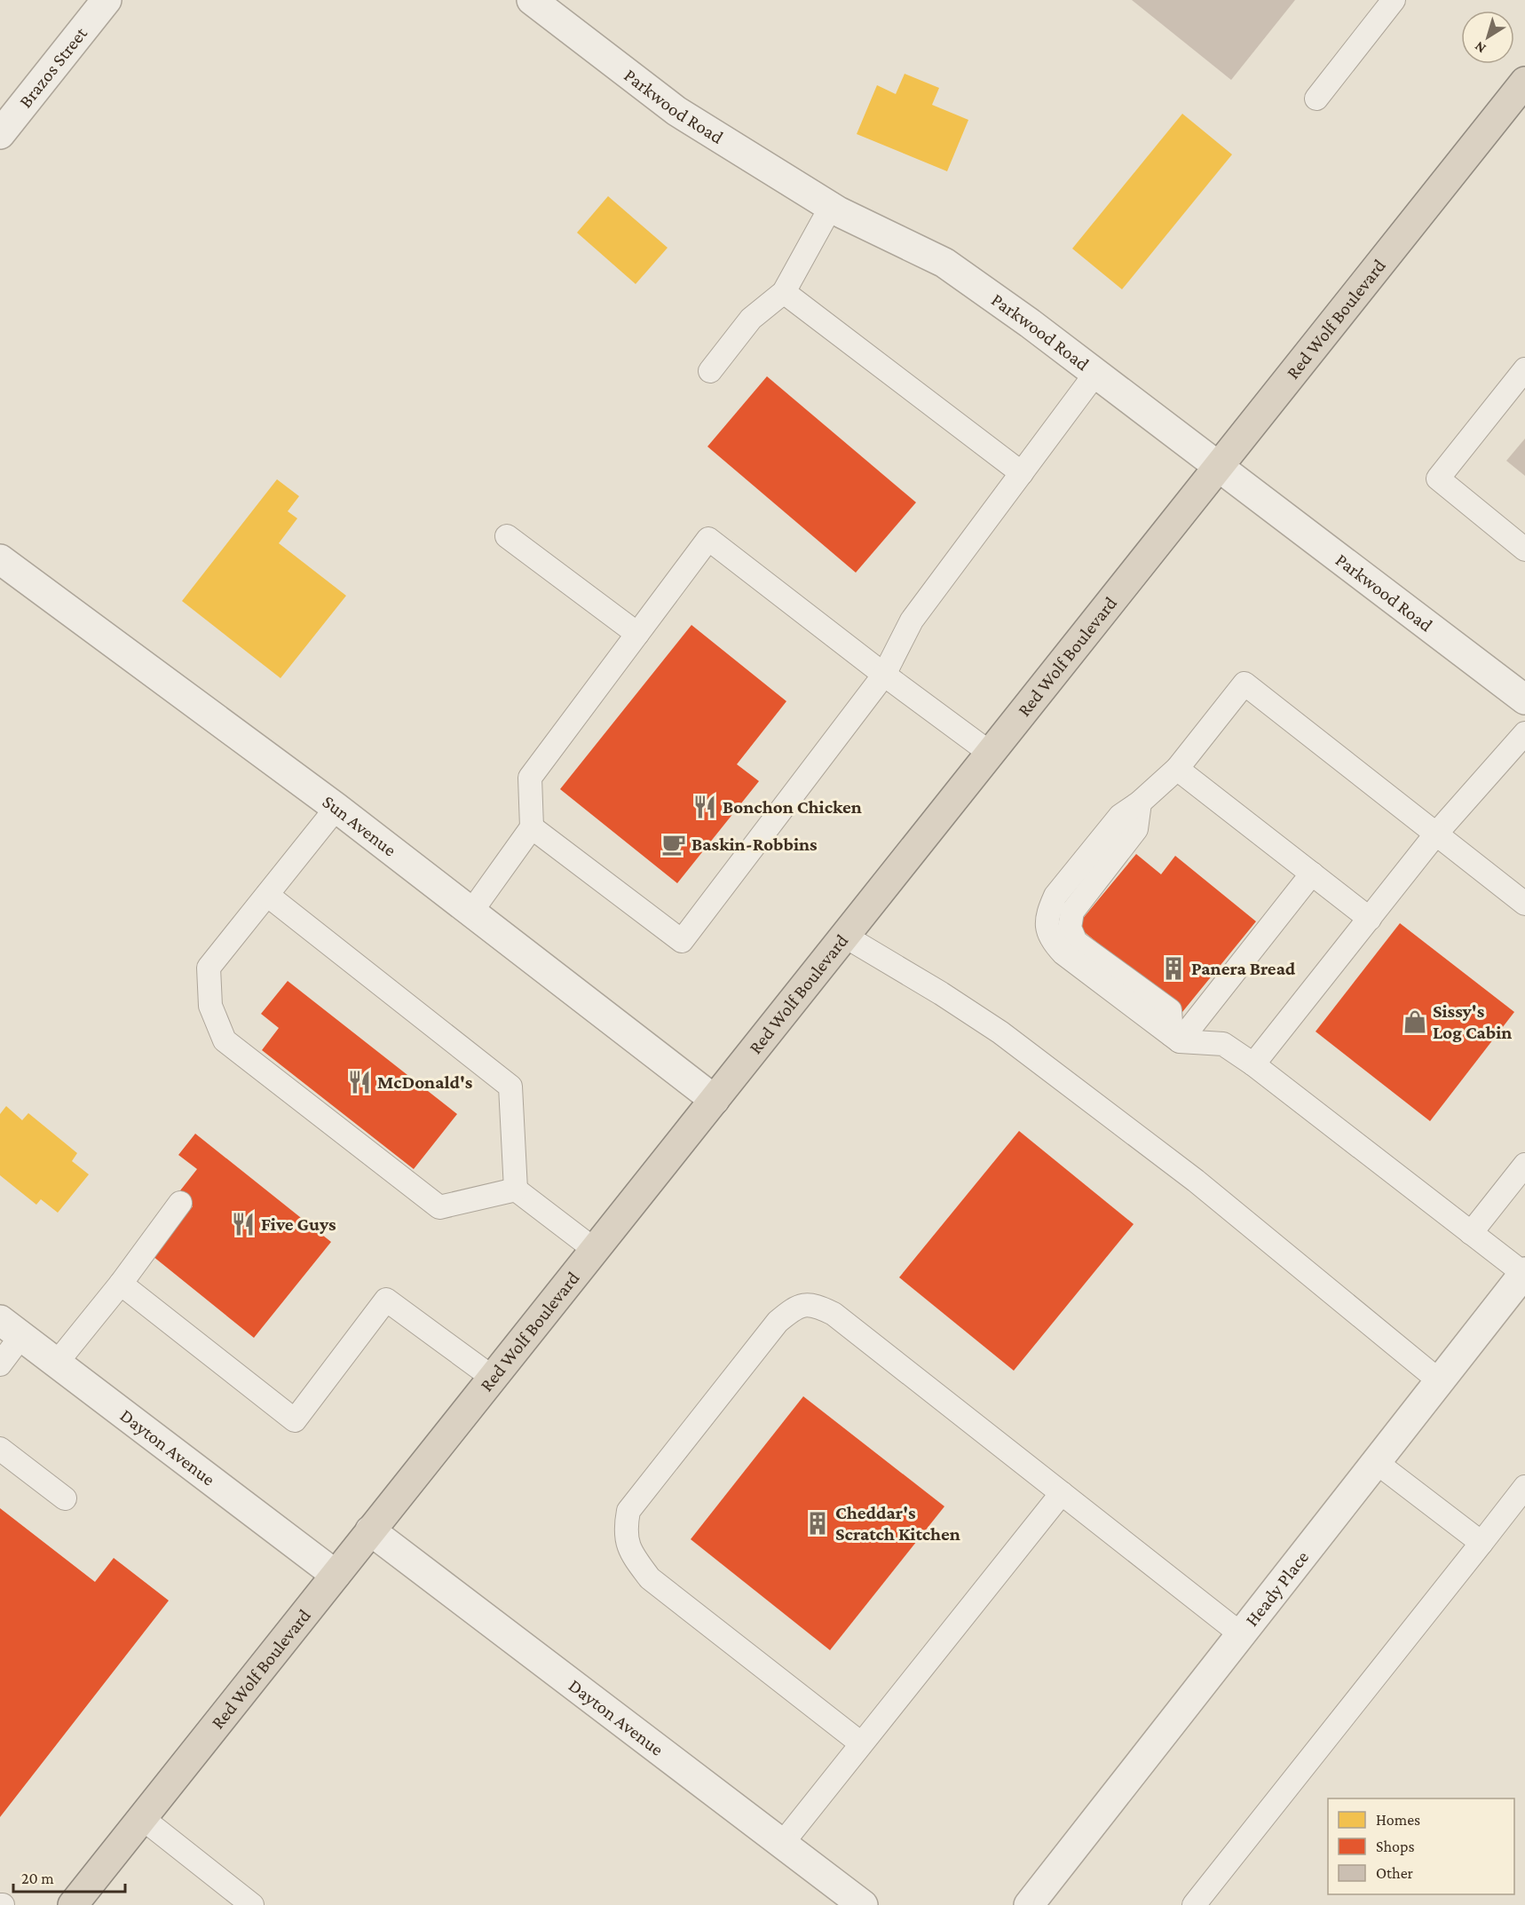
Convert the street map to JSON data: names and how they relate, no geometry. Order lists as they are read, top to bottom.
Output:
{
  "streets": {
    "highway": ["Red Wolf Boulevard"],
    "street": [
      "Brazos Street",
      "Parkwood Road",
      "Sun Avenue",
      "Dayton Avenue",
      "Heady Place"
    ]
  },
  "crossings": [
    ["Parkwood Road", "Red Wolf Boulevard"],
    ["Red Wolf Boulevard", "Sun Avenue"],
    ["Red Wolf Boulevard", "Dayton Avenue"]
  ],
  "places": {
    "restaurant": ["Bonchon Chicken", "McDonald's", "Five Guys"],
    "cafe": ["Baskin-Robbins"],
    "building": ["Panera Bread", "Cheddar's Scratch Kitchen"],
    "shop": ["Sissy's Log Cabin"]
  },
  "legend": ["Homes", "Shops", "Other"],
  "scale_bar": "20 m",
  "north": "bottom left"
}
